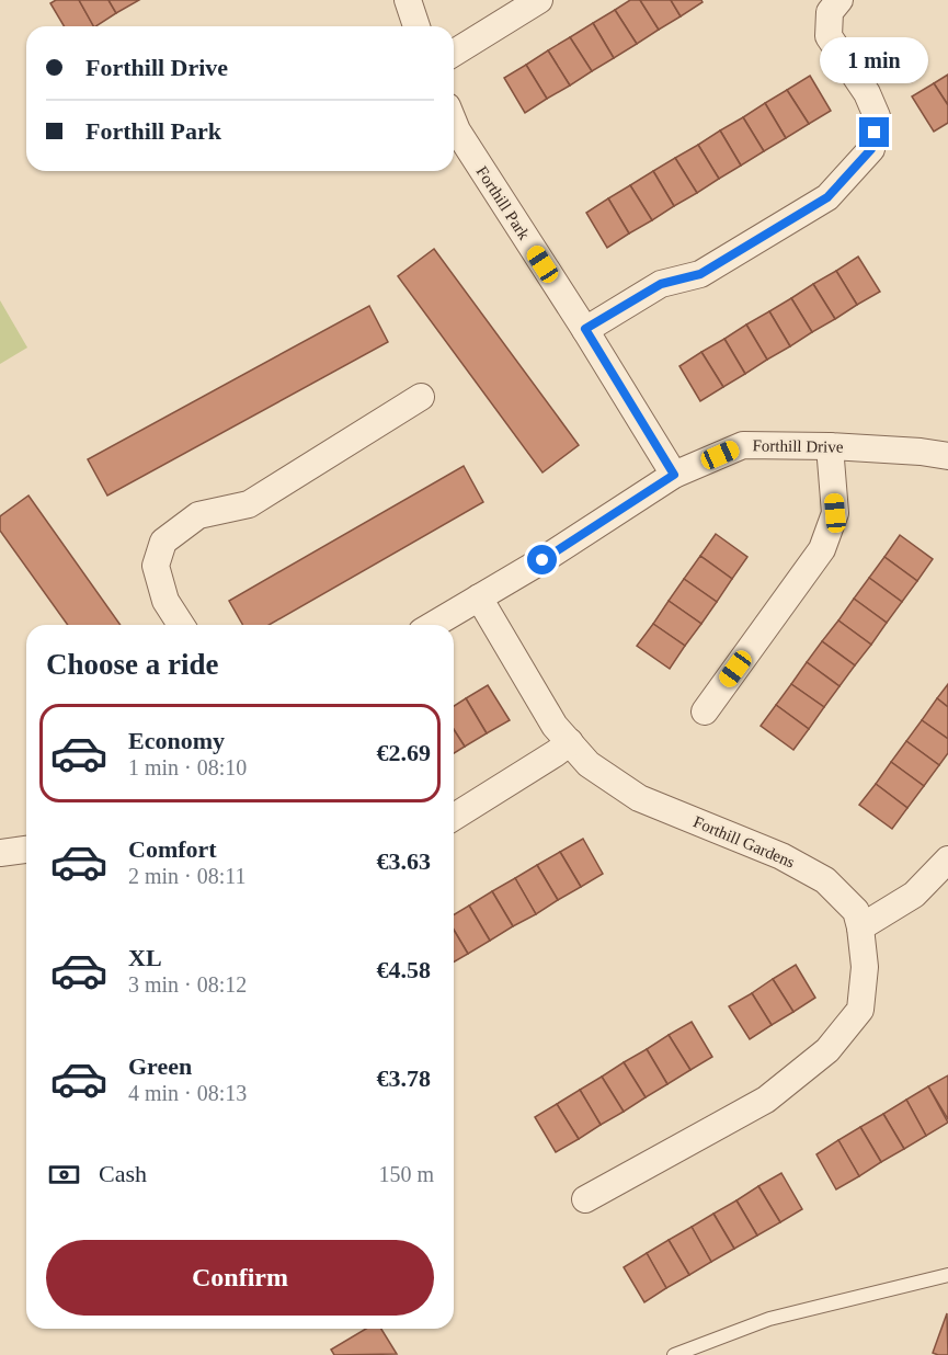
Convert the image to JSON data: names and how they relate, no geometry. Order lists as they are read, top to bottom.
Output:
{
  "streets": {
    "street": ["Forthill Park", "Forthill Drive", "Forthill Gardens"]
  },
  "crossings": [
    ["Forthill Park", "Forthill Drive"],
    ["Forthill Drive", "Forthill Gardens"]
  ],
  "page": {
    "banner": ["Forthill Drive", "Forthill Park"],
    "bubble": "1 min",
    "heading": "Choose a ride",
    "list": [
      {
        "name": "Economy",
        "note": "1 min · 08:10",
        "value": "€2.69"
      },
      {
        "name": "Comfort",
        "note": "2 min · 08:11",
        "value": "€3.63"
      },
      {
        "name": "XL",
        "note": "3 min · 08:12",
        "value": "€4.58"
      },
      {
        "name": "Green",
        "note": "4 min · 08:13",
        "value": "€3.78"
      }
    ],
    "pay": ["Cash", "150 m"],
    "buttons": "Confirm"
  }
}
